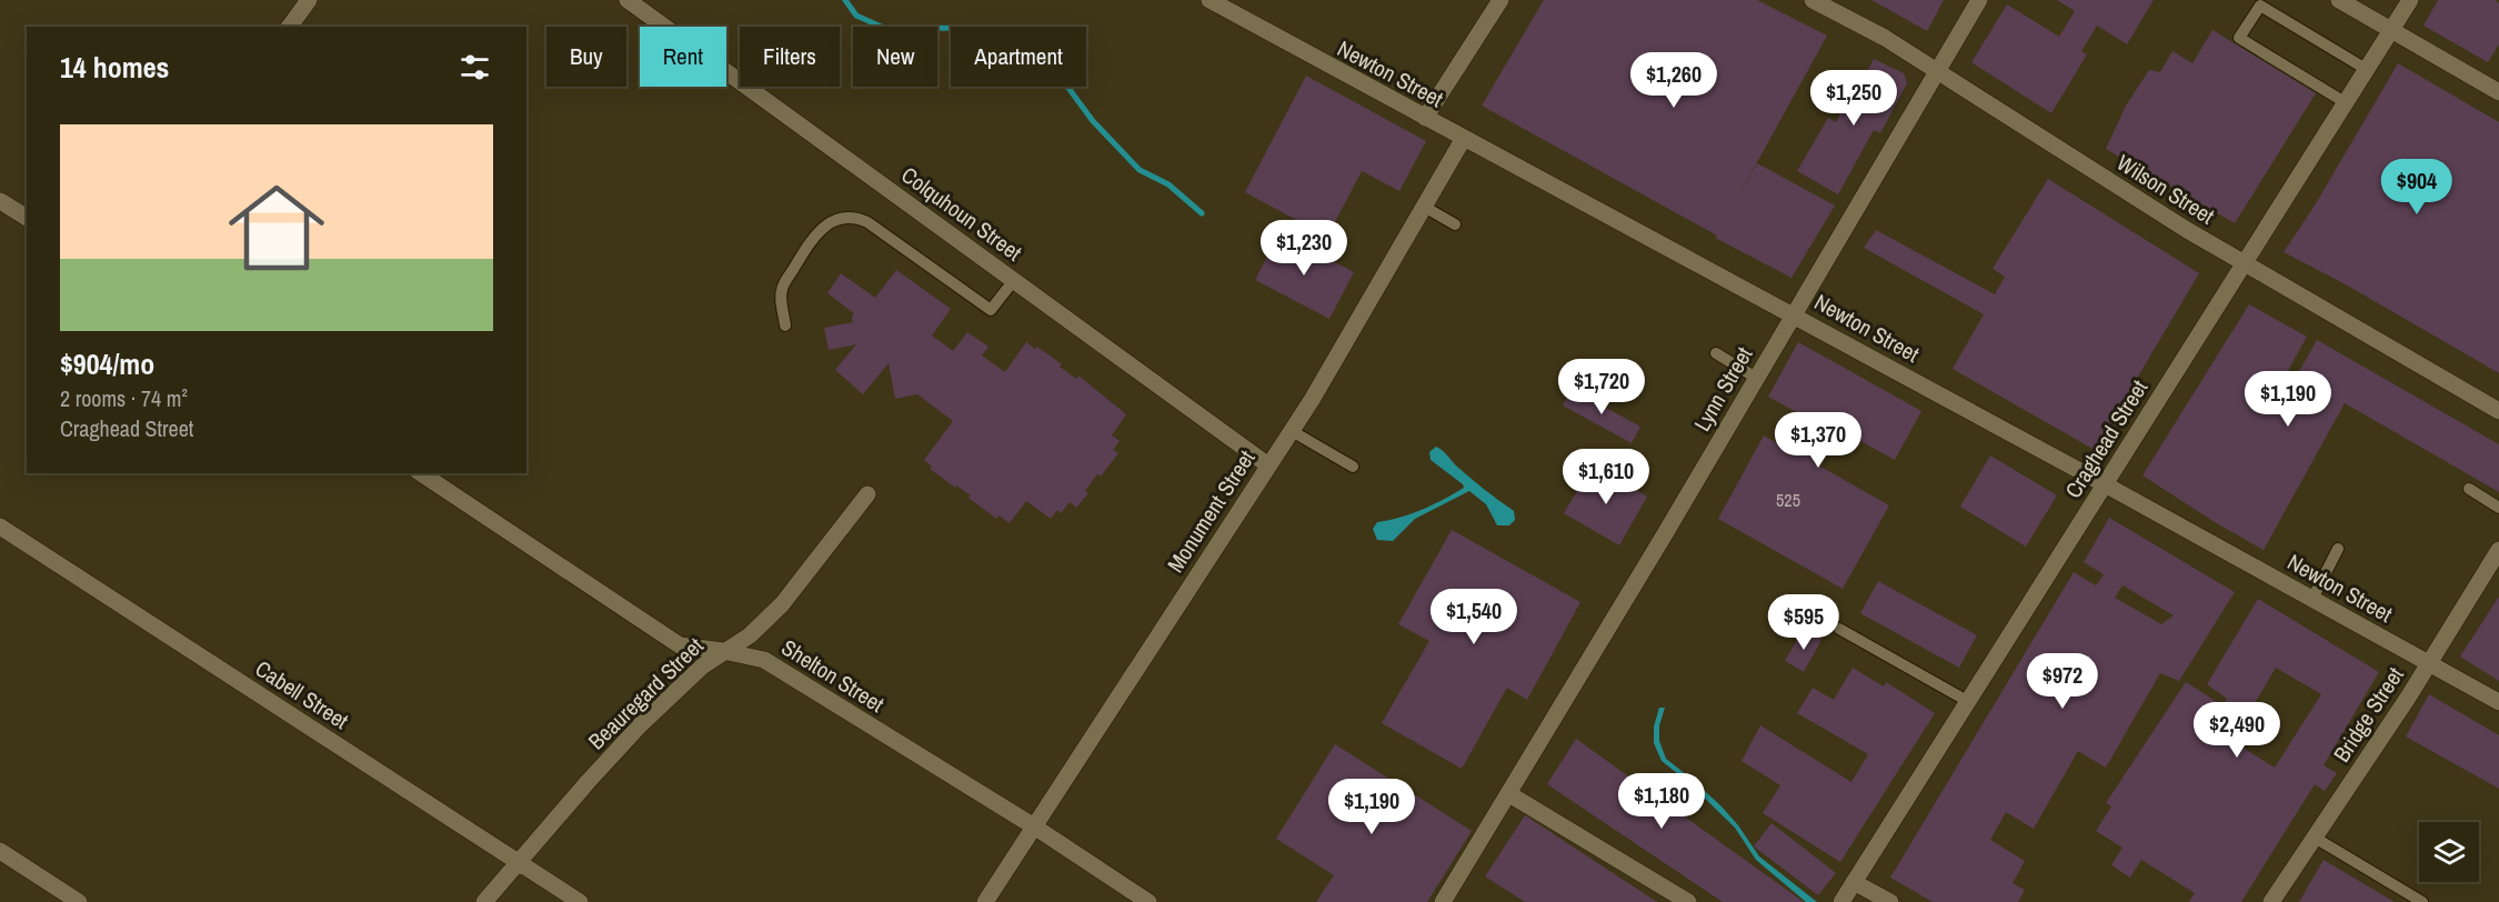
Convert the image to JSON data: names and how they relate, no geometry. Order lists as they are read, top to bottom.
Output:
{
  "streets": {
    "street": [
      "Newton Street",
      "Wilson Street",
      "Colquhoun Street",
      "Lynn Street",
      "Craghead Street",
      "Monument Street",
      "Shelton Street",
      "Beauregard Street",
      "Cabell Street",
      "Bridge Street"
    ]
  },
  "crossings": [
    ["Newton Street", "Lynn Street"],
    ["Newton Street", "Craghead Street"],
    ["Newton Street", "Monument Street"],
    ["Newton Street", "Bridge Street"],
    ["Wilson Street", "Lynn Street"],
    ["Wilson Street", "Craghead Street"],
    ["Colquhoun Street", "Monument Street"],
    ["Monument Street", "Shelton Street"],
    ["Shelton Street", "Beauregard Street"],
    ["Beauregard Street", "Cabell Street"]
  ],
  "house_numbers": ["525"],
  "page": {
    "chip": [
      "Buy",
      "Rent",
      "Filters",
      "New",
      "Apartment"
    ],
    "heading": "14 homes",
    "price": [
      "$1,260",
      "$1,250",
      "$904",
      "$1,230",
      "$1,720",
      "$1,190",
      "$1,370",
      "$1,610",
      "$1,540",
      "$595",
      "$972",
      "$2,490",
      "$1,180",
      "$1,190"
    ],
    "list": [
      {
        "name": "$904/mo",
        "note": "2 rooms · 74 m² · Craghead Street"
      }
    ]
  }
}
